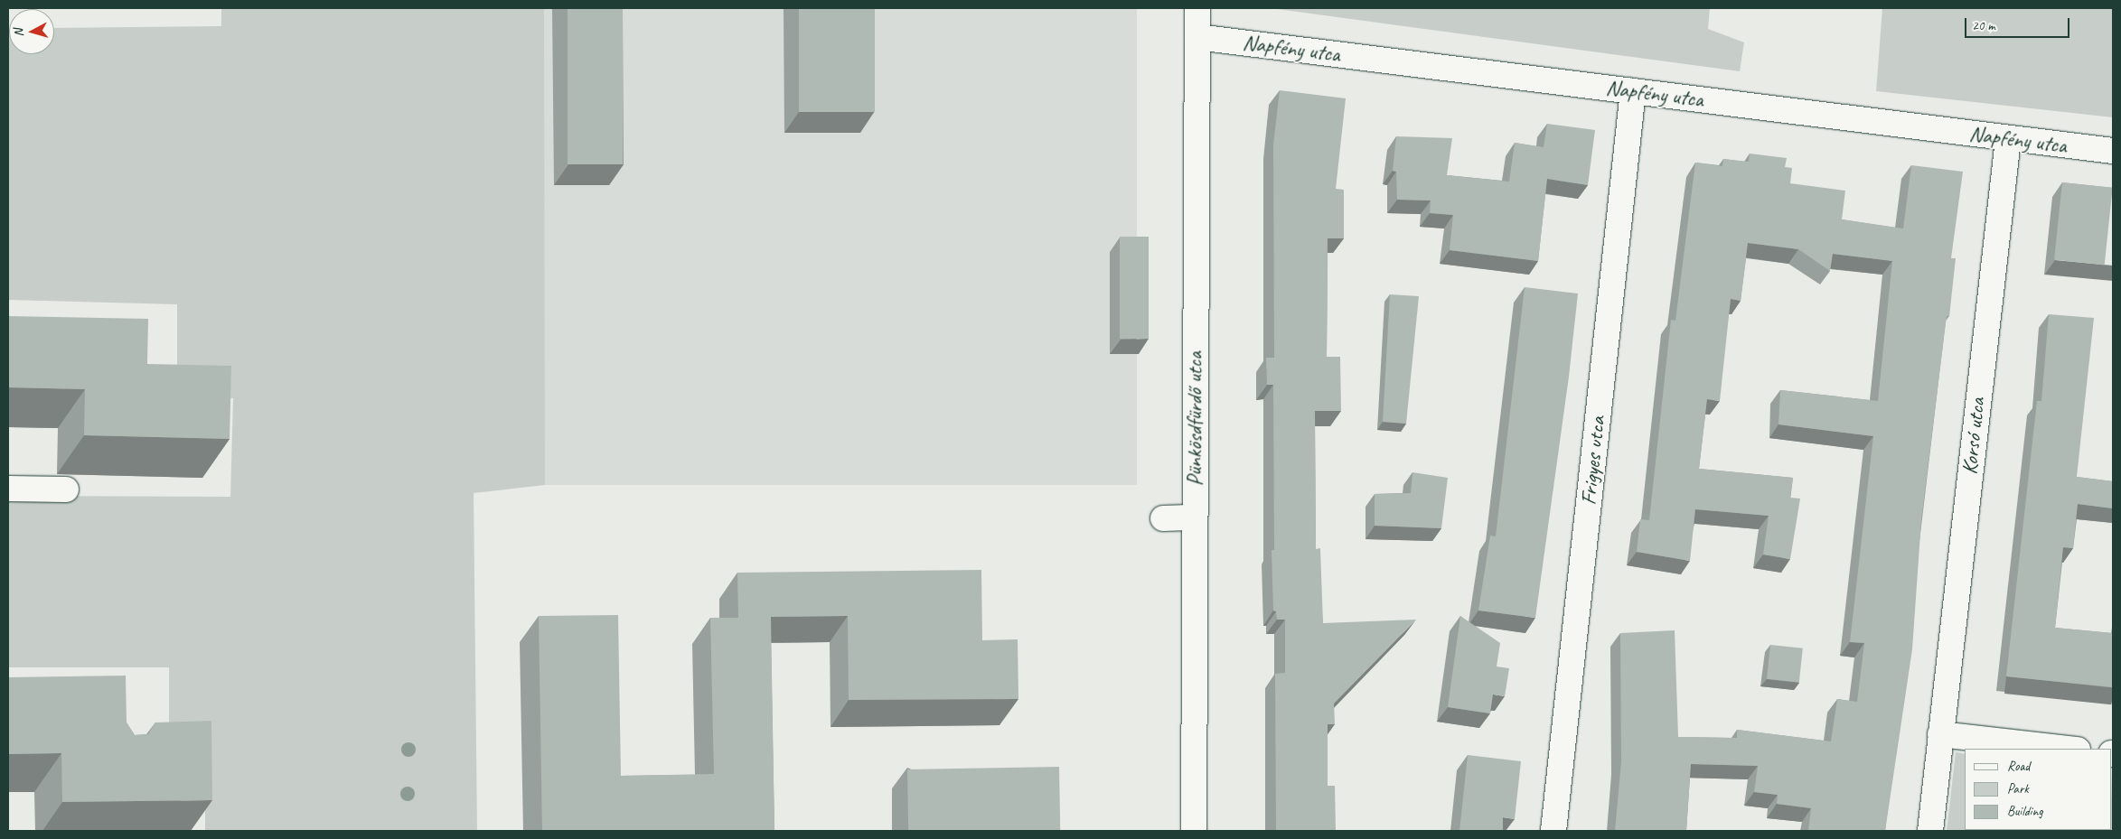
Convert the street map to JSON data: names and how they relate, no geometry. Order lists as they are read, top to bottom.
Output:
{
  "streets": {
    "street": [
      "Napfény utca",
      "Pünkösdfürdő utca",
      "Korsó utca",
      "Frigyes utca"
    ]
  },
  "crossings": [
    ["Napfény utca", "Pünkösdfürdő utca"],
    ["Napfény utca", "Korsó utca"],
    ["Napfény utca", "Frigyes utca"]
  ],
  "legend": ["Road", "Park", "Building"],
  "scale_bar": "20 m",
  "north": "left"
}
